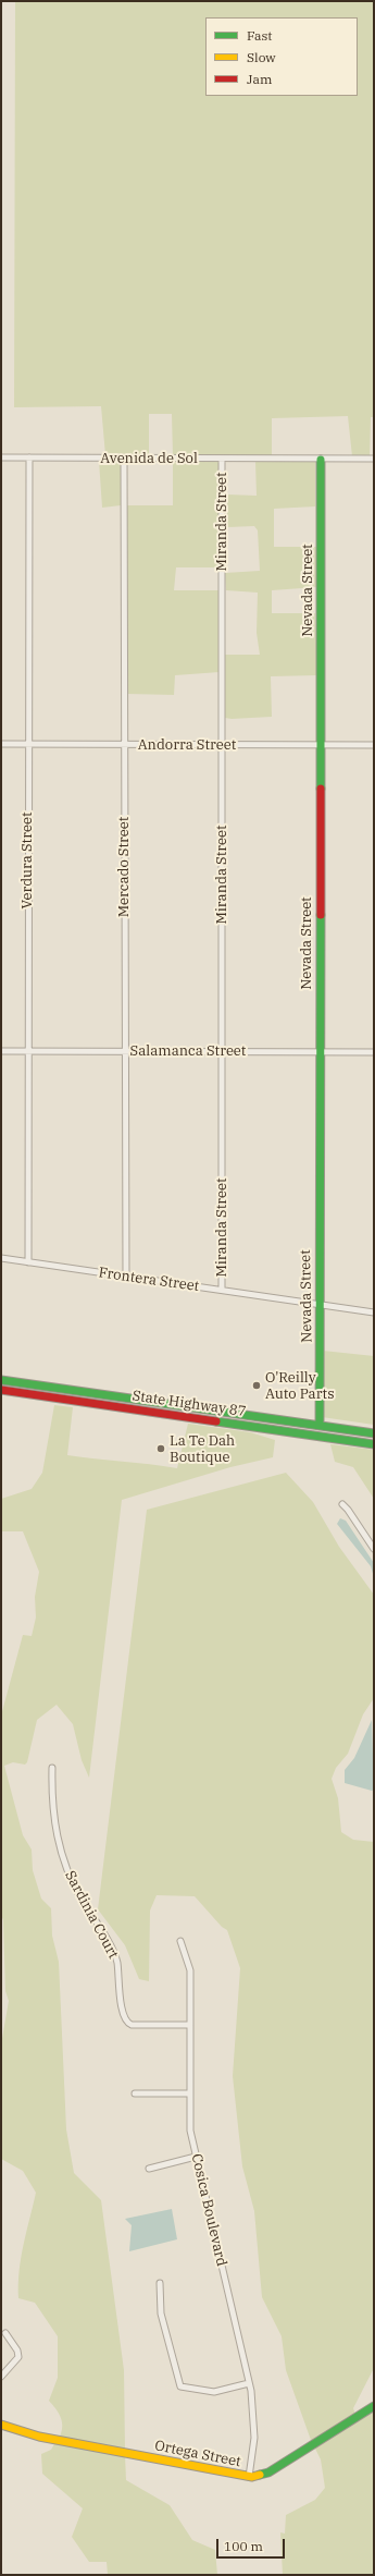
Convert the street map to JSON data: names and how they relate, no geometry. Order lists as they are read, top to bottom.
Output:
{
  "streets": {
    "main road": ["Nevada Street", "State Highway 87", "Ortega Street"],
    "street": [
      "Avenida de Sol",
      "Miranda Street",
      "Andorra Street",
      "Verdura Street",
      "Mercado Street",
      "Salamanca Street",
      "Frontera Street",
      "Sardinia Court",
      "Cosica Boulevard"
    ]
  },
  "crossings": [
    ["Avenida de Sol", "Miranda Street"],
    ["Avenida de Sol", "Nevada Street"],
    ["Avenida de Sol", "Verdura Street"],
    ["Avenida de Sol", "Mercado Street"],
    ["Miranda Street", "Andorra Street"],
    ["Miranda Street", "Salamanca Street"],
    ["Miranda Street", "Frontera Street"],
    ["Nevada Street", "Andorra Street"],
    ["Nevada Street", "Salamanca Street"],
    ["Nevada Street", "Frontera Street"],
    ["Andorra Street", "Verdura Street"],
    ["Andorra Street", "Mercado Street"],
    ["Verdura Street", "Salamanca Street"],
    ["Verdura Street", "Frontera Street"],
    ["Mercado Street", "Salamanca Street"],
    ["Mercado Street", "Frontera Street"],
    ["Sardinia Court", "Cosica Boulevard"],
    ["Cosica Boulevard", "Ortega Street"]
  ],
  "places": ["O'Reilly Auto Parts", "La Te Dah Boutique"],
  "legend": ["Fast", "Slow", "Jam"],
  "scale_bar": "100 m"
}
